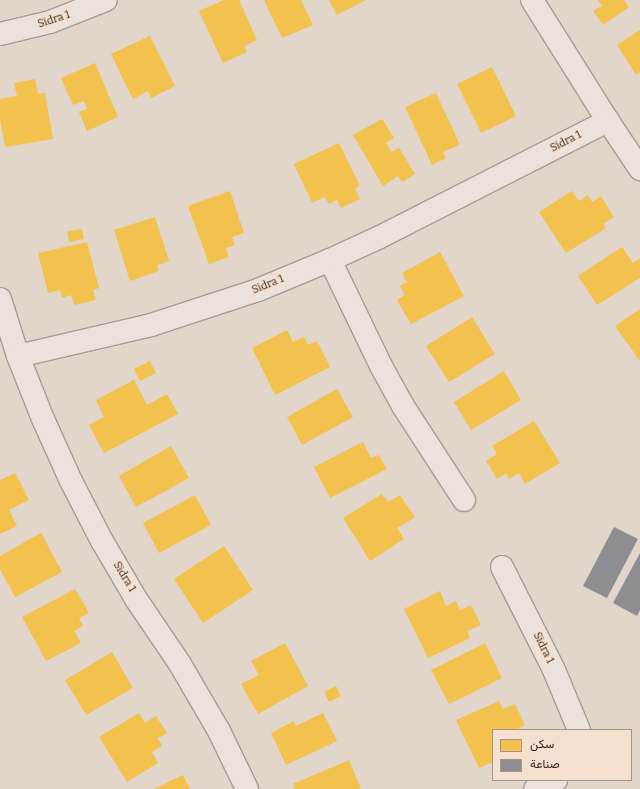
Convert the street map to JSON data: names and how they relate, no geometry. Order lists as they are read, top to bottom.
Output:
{
  "streets": {
    "street": ["Sidra 1"]
  },
  "legend": ["سكن", "صناعة"]
}
